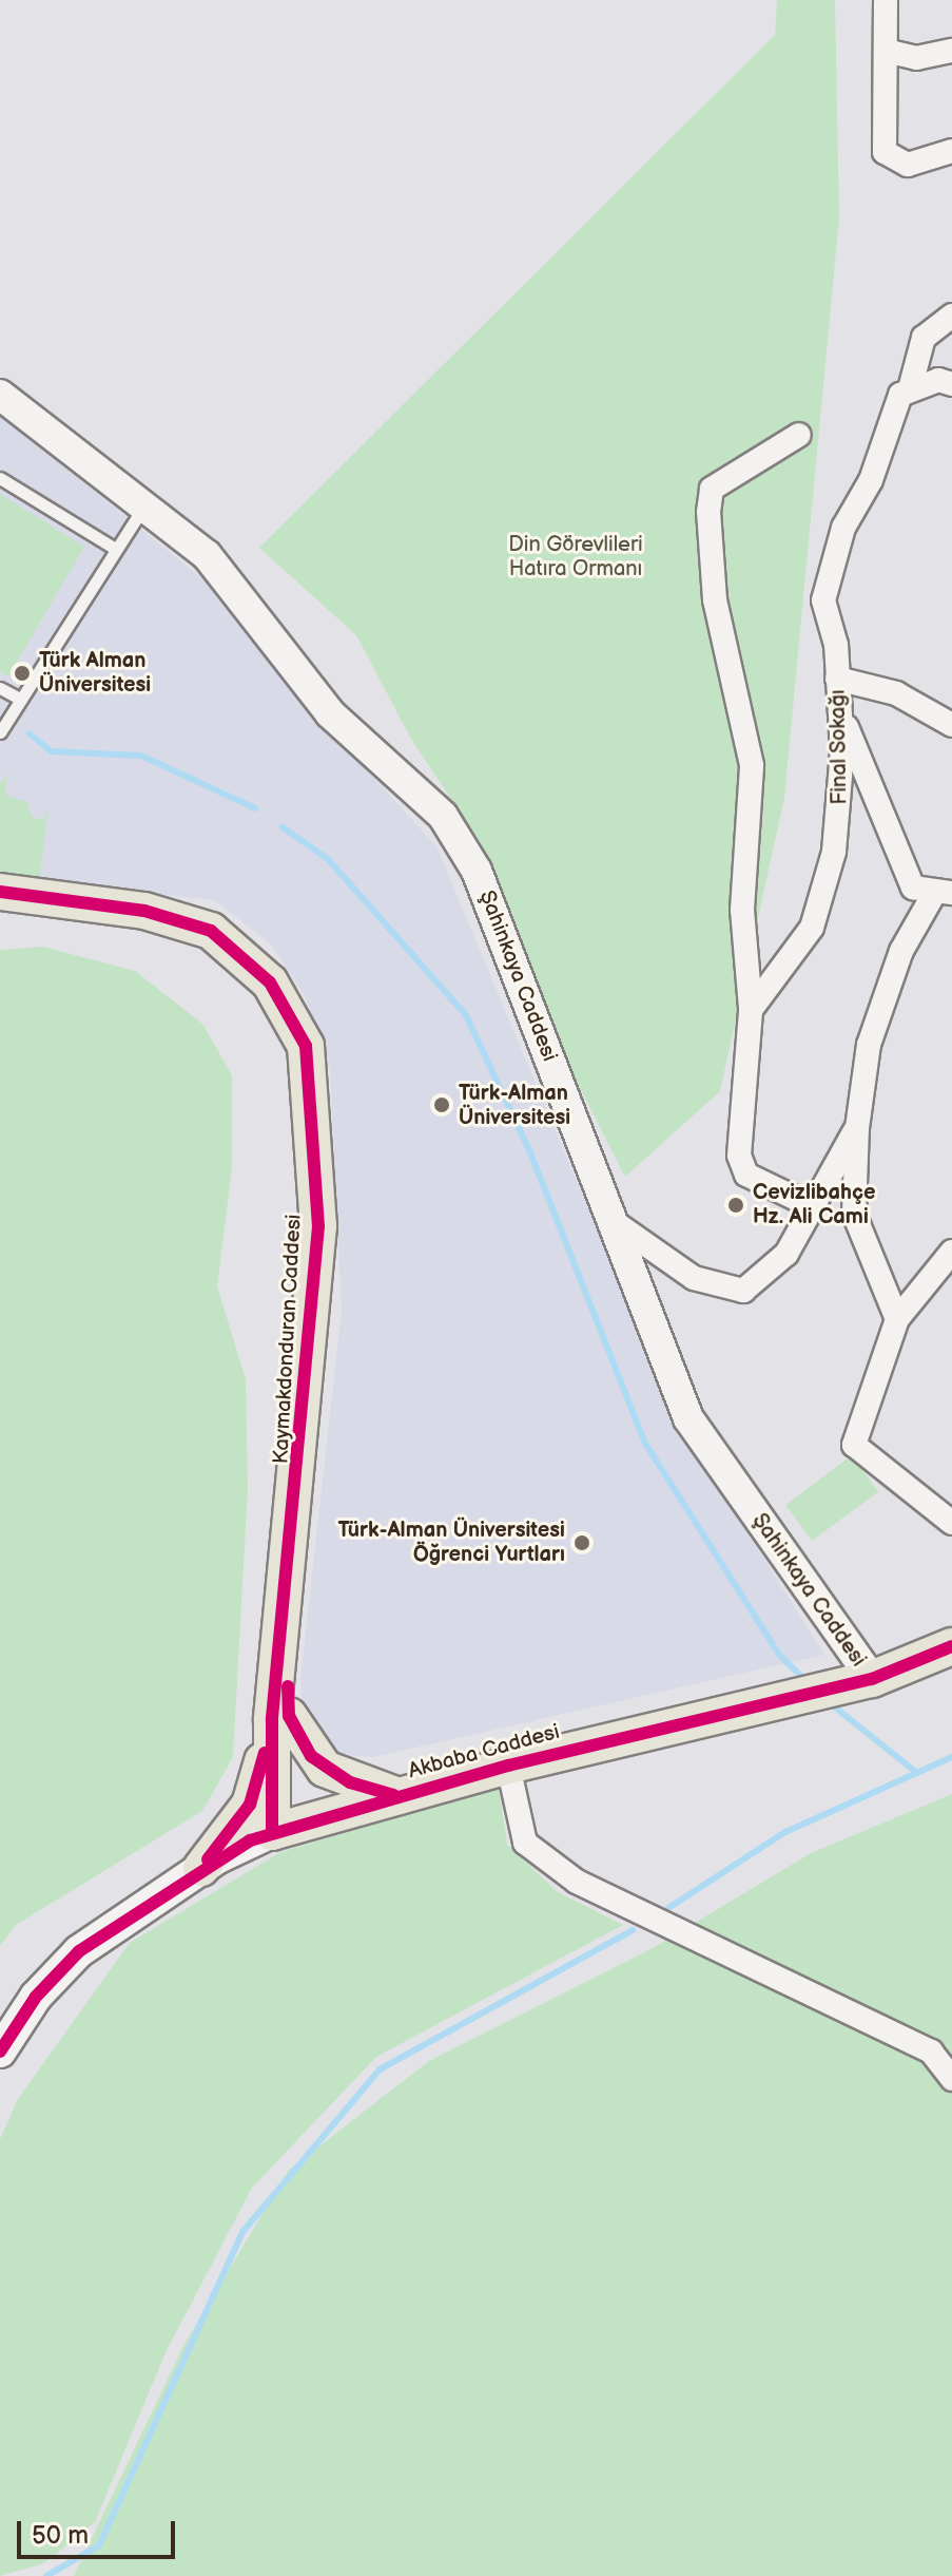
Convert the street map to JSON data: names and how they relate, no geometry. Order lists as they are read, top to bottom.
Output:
{
  "streets": {
    "main road": ["Kaymakdonduran Caddesi", "Akbaba Caddesi"],
    "street": ["Final Sokağı", "Şahinkaya Caddesi"]
  },
  "crossings": [
    ["Şahinkaya Caddesi", "Akbaba Caddesi"]
  ],
  "parks": ["Din Görevlileri Hatıra Ormanı"],
  "places": [
    "Türk Alman Üniversitesi",
    "Türk-Alman Üniversitesi",
    "Cevizlibahçe Hz. Ali Cami",
    "Türk-Alman Üniversitesi Öğrenci Yurtları"
  ],
  "scale_bar": "50 m"
}
